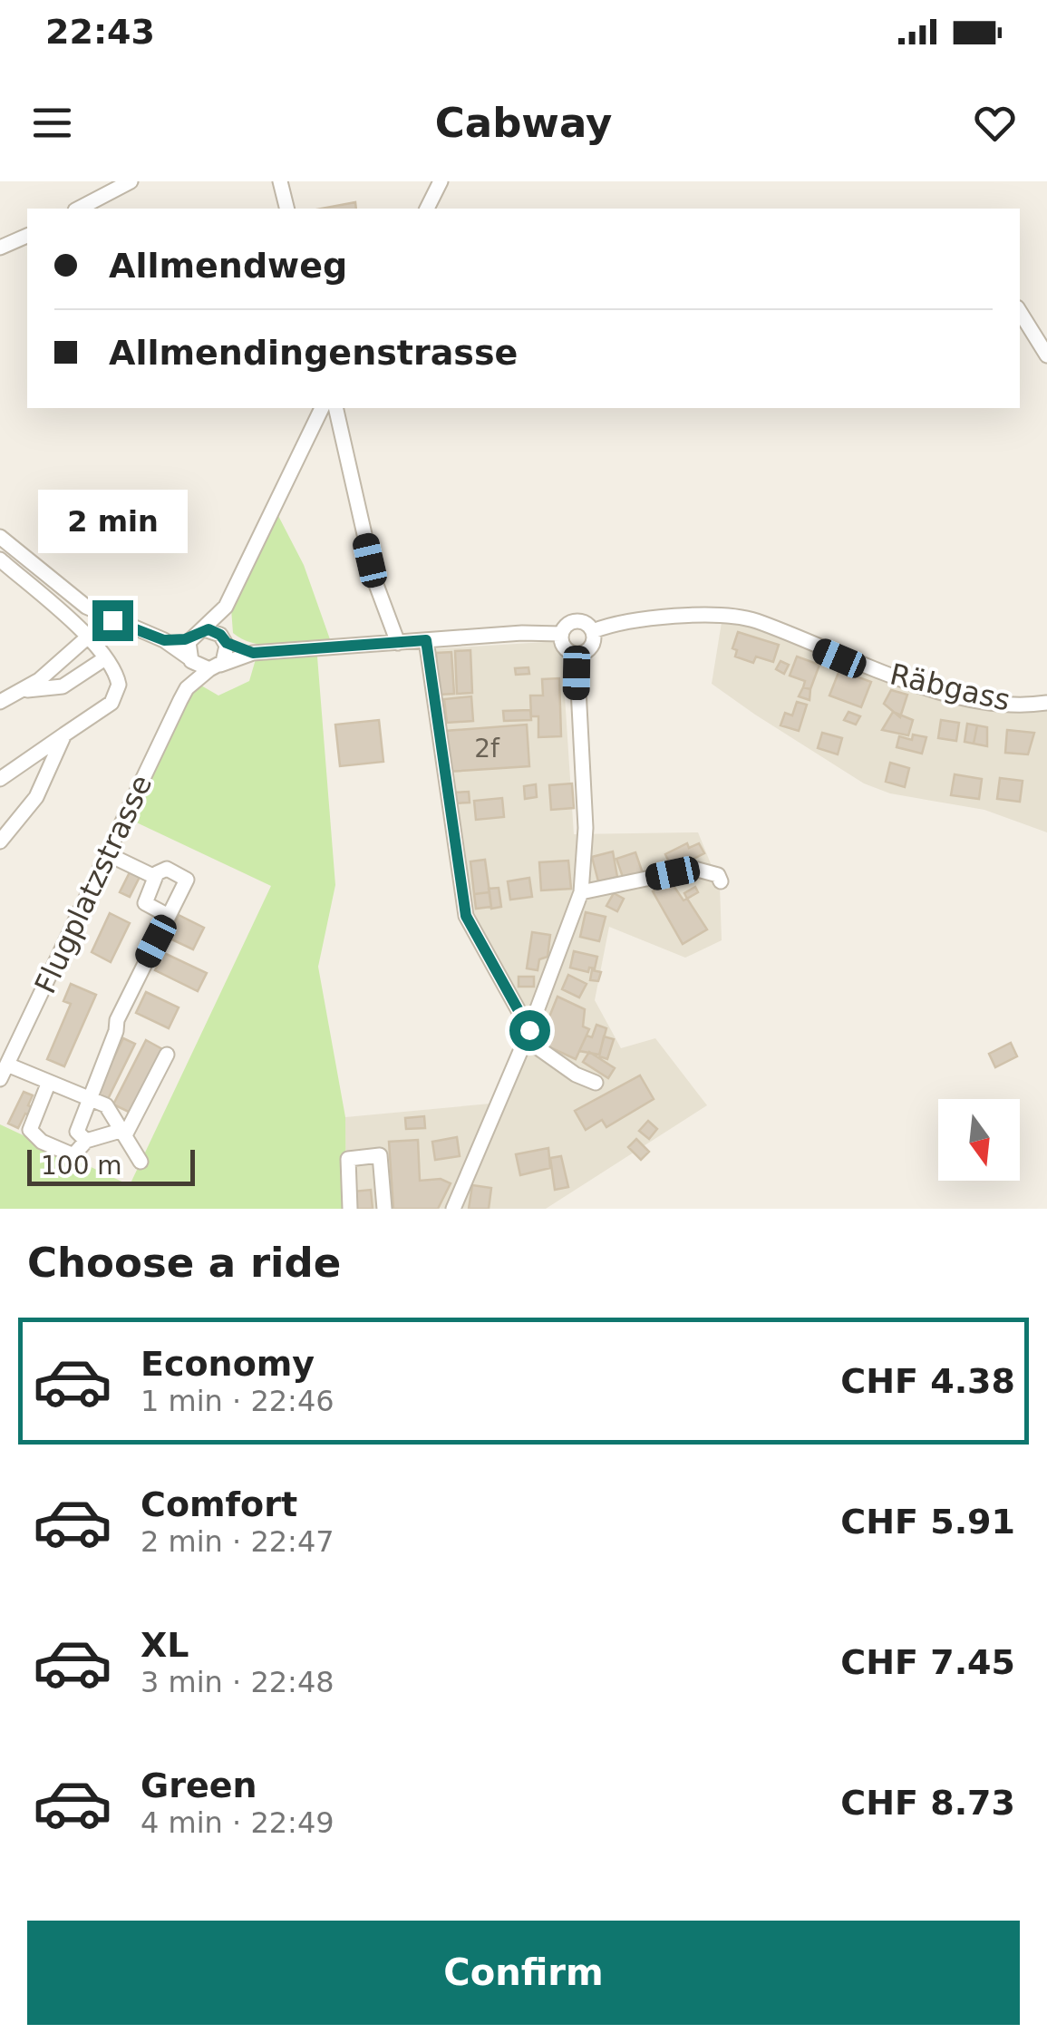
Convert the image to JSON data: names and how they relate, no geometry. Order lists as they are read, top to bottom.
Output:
{
  "streets": {
    "street": ["Räbgass", "Flugplatzstrasse"]
  },
  "house_numbers": ["2f"],
  "scale_bar": "100 m",
  "north": "bottom",
  "page": {
    "status": "22:43",
    "header": "Cabway",
    "banner": ["Allmendweg", "Allmendingenstrasse"],
    "bubble": "2 min",
    "scale": "100 m",
    "heading": "Choose a ride",
    "list": [
      {
        "name": "Economy",
        "note": "1 min · 22:46",
        "value": "CHF 4.38"
      },
      {
        "name": "Comfort",
        "note": "2 min · 22:47",
        "value": "CHF 5.91"
      },
      {
        "name": "XL",
        "note": "3 min · 22:48",
        "value": "CHF 7.45"
      },
      {
        "name": "Green",
        "note": "4 min · 22:49",
        "value": "CHF 8.73"
      }
    ],
    "buttons": "Confirm"
  }
}
